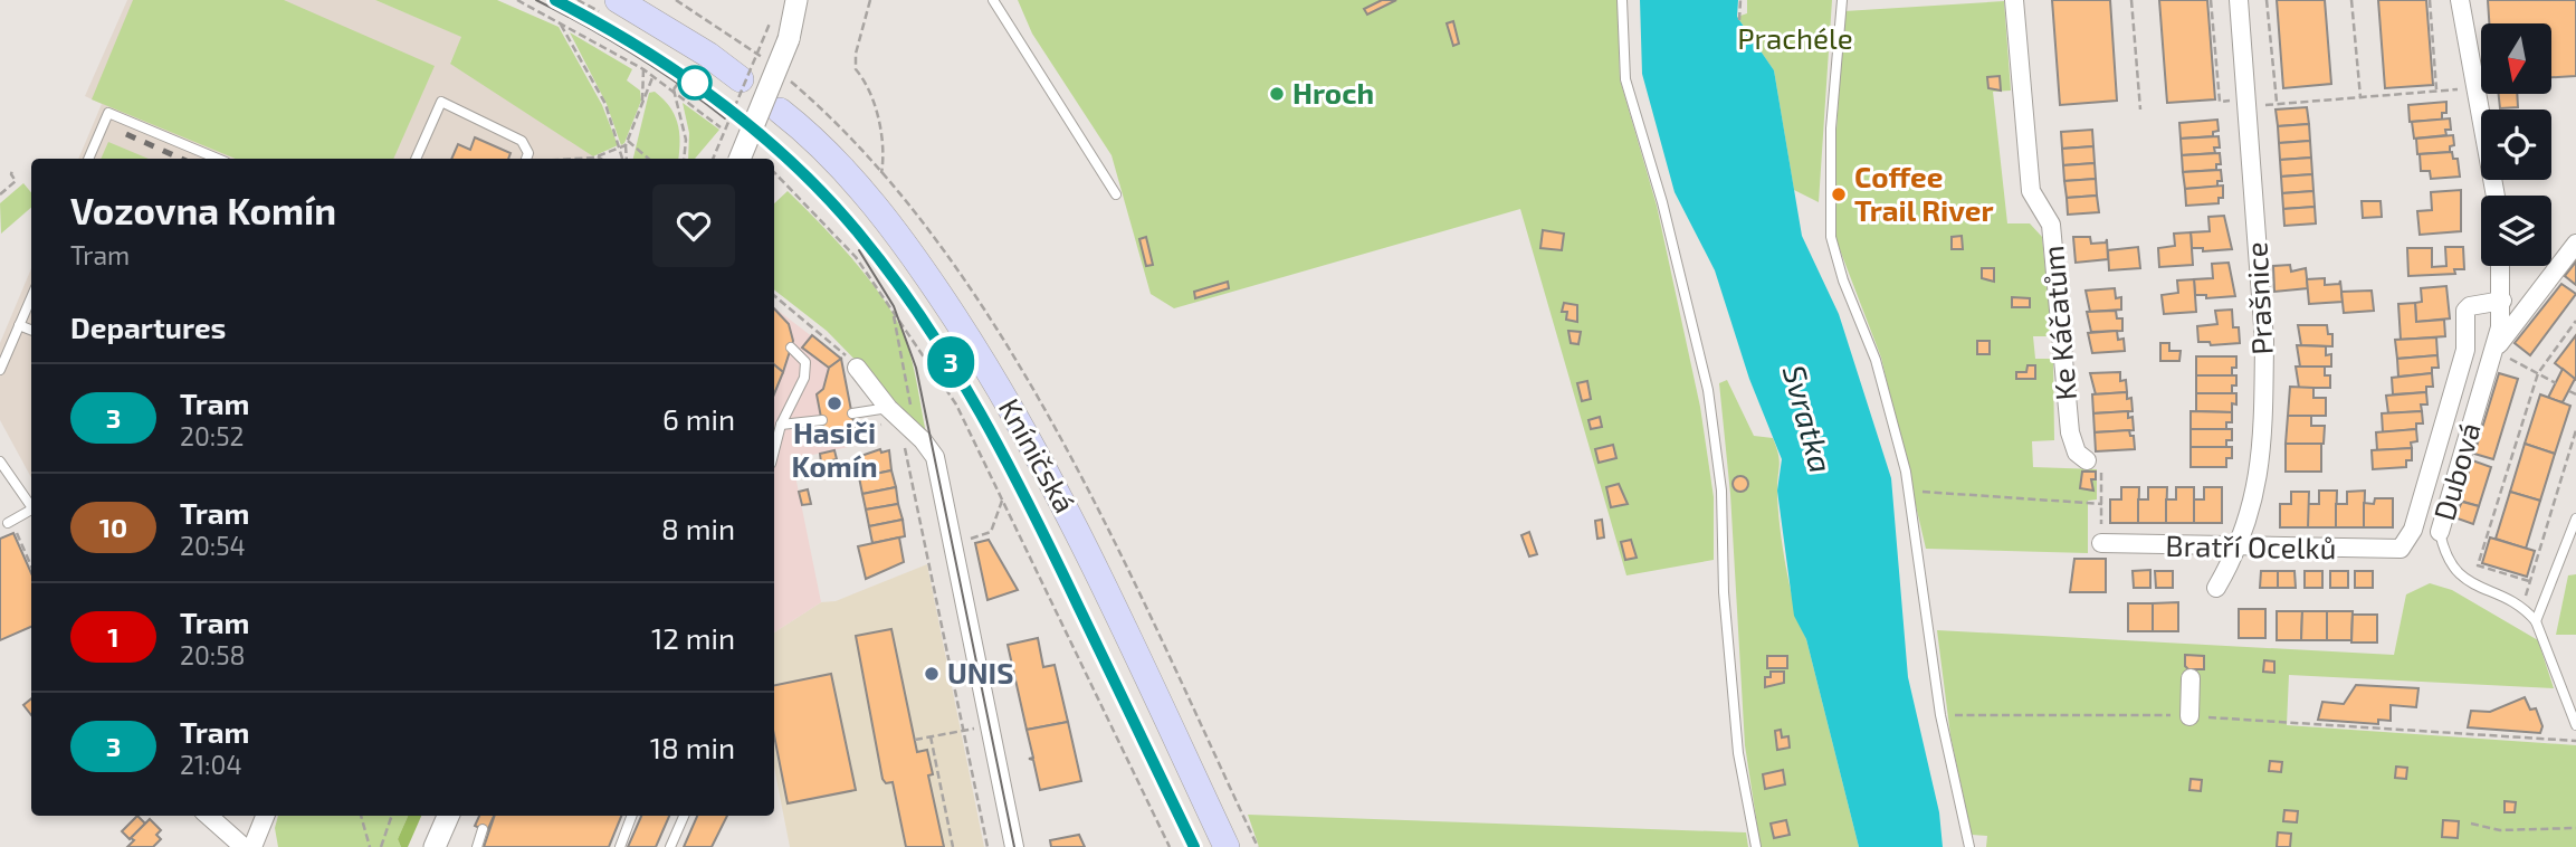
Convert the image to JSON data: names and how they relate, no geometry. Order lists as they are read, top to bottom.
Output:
{
  "streets": {
    "main road": ["Kníničská"],
    "street": [
      "Prašnice",
      "Ke Káčatům",
      "Dubová",
      "Bratří Ocelků"
    ]
  },
  "crossings": [
    ["Prašnice", "Bratří Ocelků"],
    ["Dubová", "Bratří Ocelků"]
  ],
  "water": ["Svratka"],
  "parks": ["Prachéle"],
  "places": [
    "Hroch",
    "Coffee Trail River",
    "Hasiči Komín",
    "UNIS"
  ],
  "lines": ["tram line 3"],
  "north": "bottom",
  "page": {
    "on_map": "3",
    "heading": [
      ["Vozovna Komín", "Tram"],
      "Departures"
    ],
    "list": [
      {
        "mark": "3",
        "name": "Tram",
        "note": "20:52",
        "value": "6 min"
      },
      {
        "mark": "10",
        "name": "Tram",
        "note": "20:54",
        "value": "8 min"
      },
      {
        "mark": "1",
        "name": "Tram",
        "note": "20:58",
        "value": "12 min"
      },
      {
        "mark": "3",
        "name": "Tram",
        "note": "21:04",
        "value": "18 min"
      }
    ]
  }
}
